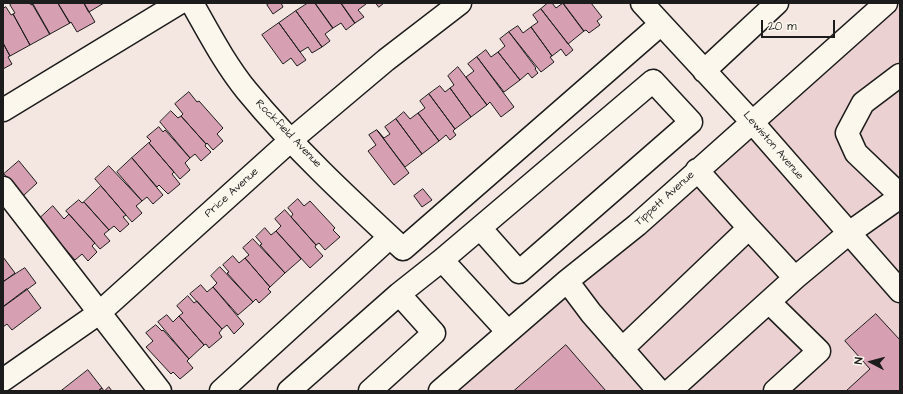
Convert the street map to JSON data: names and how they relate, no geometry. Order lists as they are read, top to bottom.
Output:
{
  "streets": {
    "street": [
      "Rockfield Avenue",
      "Lewiston Avenue",
      "Price Avenue",
      "Tippett Avenue"
    ]
  },
  "crossings": [
    ["Rockfield Avenue", "Price Avenue"],
    ["Lewiston Avenue", "Tippett Avenue"]
  ],
  "scale_bar": "20 m",
  "north": "left"
}
